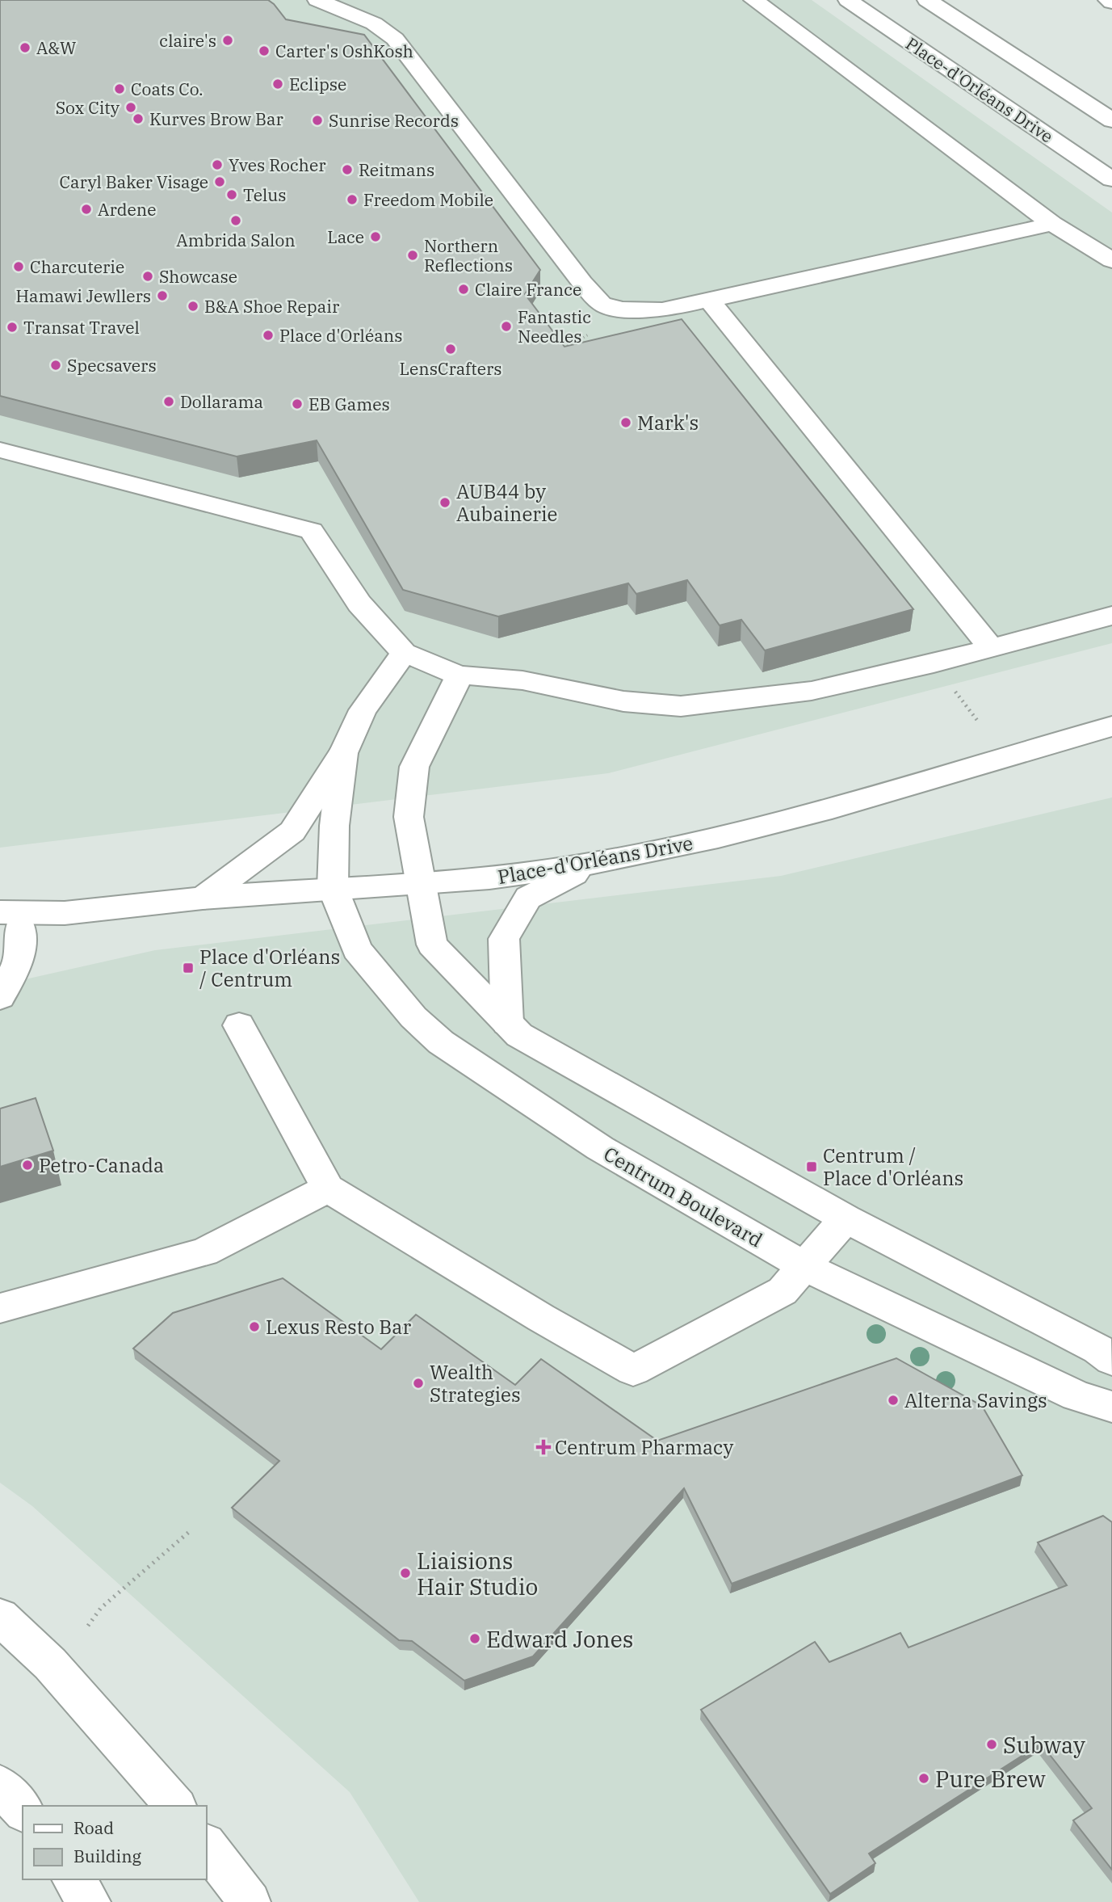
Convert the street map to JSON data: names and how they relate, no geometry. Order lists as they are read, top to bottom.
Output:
{
  "streets": {
    "main road": ["Place-d'Orléans Drive", "Centrum Boulevard"]
  },
  "crossings": [
    ["Place-d'Orléans Drive", "Centrum Boulevard"]
  ],
  "places": {
    "other": [
      "claire's",
      "A&W",
      "Carter's OshKosh",
      "Eclipse",
      "Coats Co.",
      "Sox City",
      "Kurves Brow Bar",
      "Sunrise Records",
      "Yves Rocher",
      "Reitmans",
      "Caryl Baker Visage",
      "Telus",
      "Freedom Mobile",
      "Ardene",
      "Ambrida Salon",
      "Lace",
      "Northern Reflections",
      "Charcuterie",
      "Showcase",
      "Claire France",
      "Hamawi Jewllers",
      "B&A Shoe Repair",
      "Fantastic Needles",
      "Transat Travel",
      "Place d'Orléans",
      "LensCrafters",
      "Specsavers",
      "Dollarama",
      "EB Games",
      "Mark's",
      "AUB44 by Aubainerie",
      "Petro-Canada",
      "Lexus Resto Bar",
      "Wealth Strategies",
      "Alterna Savings",
      "Liaisions Hair Studio",
      "Edward Jones",
      "Subway",
      "Pure Brew"
    ],
    "transit": ["Place d'Orléans / Centrum", "Centrum / Place d'Orléans"],
    "health": ["Centrum Pharmacy"]
  },
  "legend": ["Road", "Building"]
}
